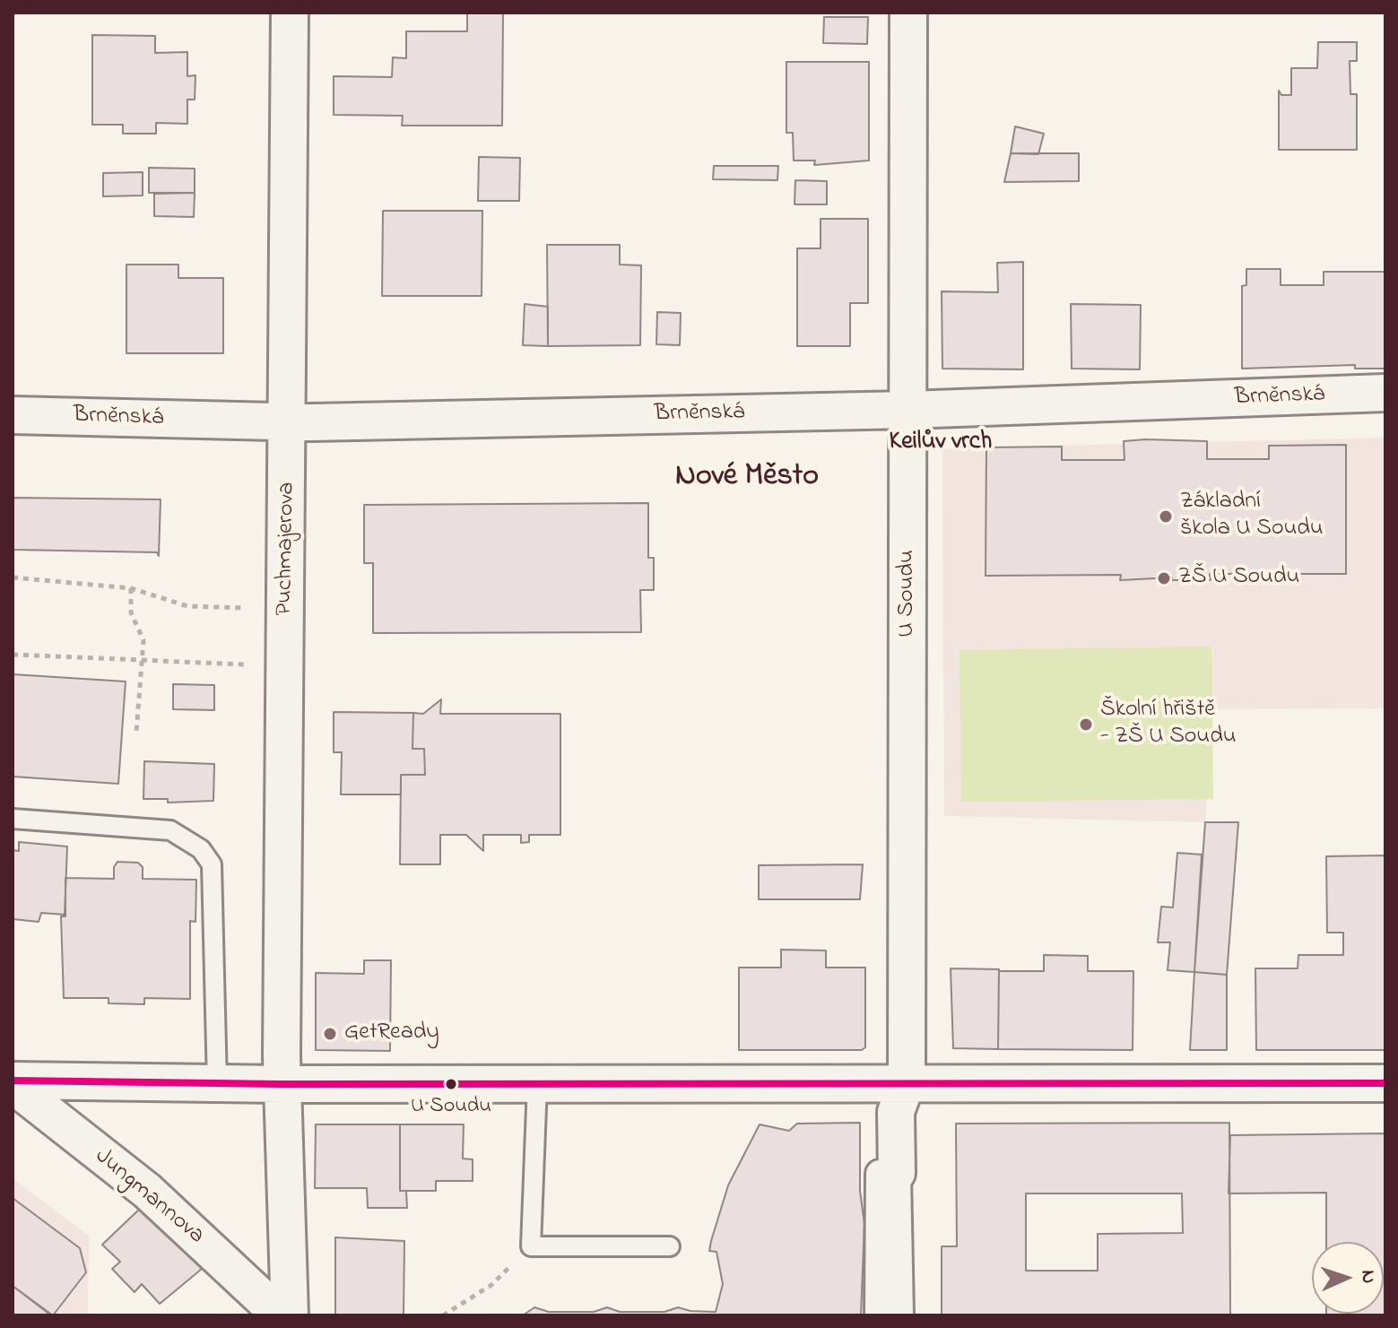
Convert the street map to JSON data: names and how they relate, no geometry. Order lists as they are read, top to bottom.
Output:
{
  "streets": {
    "street": [
      "Brněnská",
      "Puchmajerova",
      "U Soudu",
      "Jungmannova"
    ]
  },
  "crossings": [
    ["Brněnská", "Puchmajerova"],
    ["Brněnská", "U Soudu"]
  ],
  "districts": ["Keilův vrch", "Nové Město"],
  "places": [
    "Základní škola U Soudu",
    "ZŠ U Soudu",
    "Školní hřiště - ZŠ U Soudu",
    "GetReady",
    "U Soudu"
  ],
  "north": "right"
}
